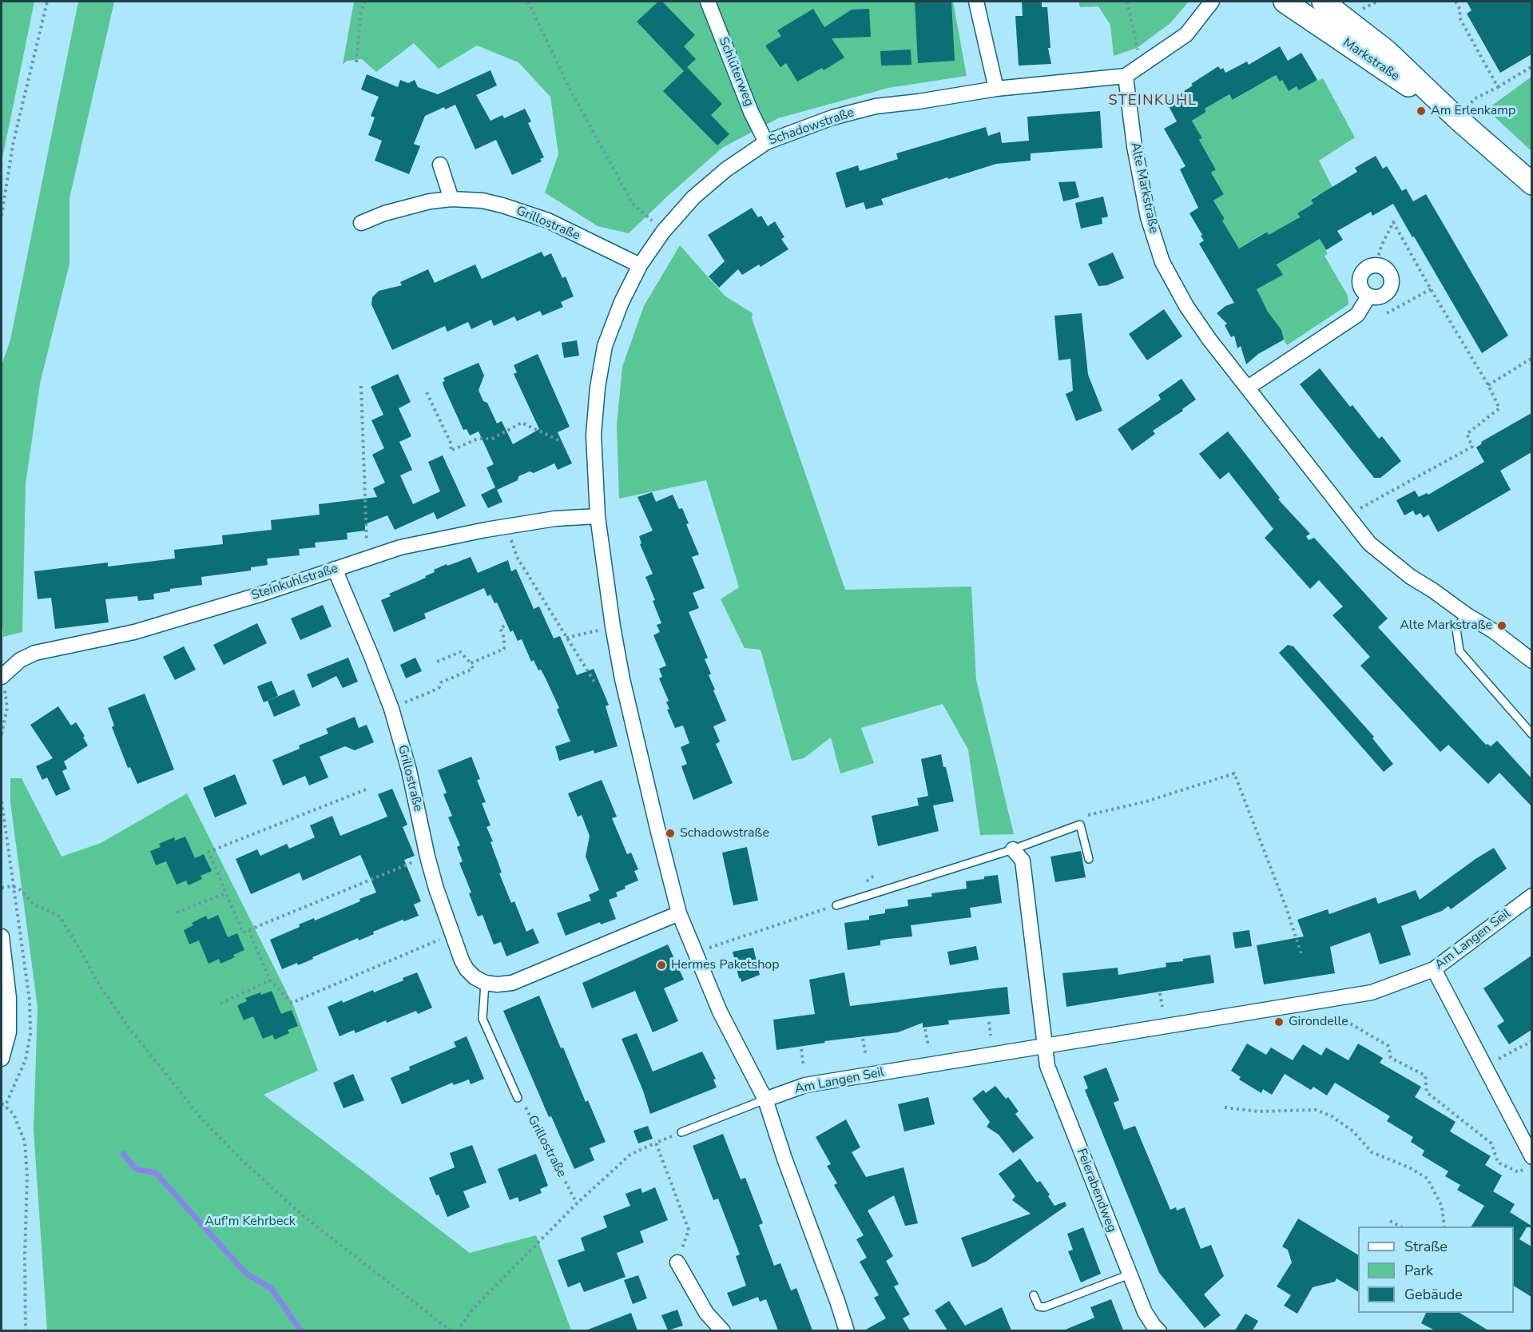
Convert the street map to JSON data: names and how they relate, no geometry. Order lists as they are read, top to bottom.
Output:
{
  "streets": {
    "main road": ["Markstraße"],
    "street": [
      "Schlüterweg",
      "Schadowstraße",
      "Alte Markstraße",
      "Grillostraße",
      "Steinkuhlstraße",
      "Am Langen Seil",
      "Feierabendweg"
    ]
  },
  "crossings": [
    ["Schlüterweg", "Schadowstraße"],
    ["Schadowstraße", "Alte Markstraße"],
    ["Schadowstraße", "Grillostraße"],
    ["Schadowstraße", "Steinkuhlstraße"],
    ["Schadowstraße", "Am Langen Seil"],
    ["Grillostraße", "Steinkuhlstraße"],
    ["Am Langen Seil", "Feierabendweg"]
  ],
  "districts": ["STEINKUHL"],
  "parks": ["Auf'm Kehrbeck"],
  "places": [
    "Am Erlenkamp",
    "Alte Markstraße",
    "Schadowstraße",
    "Hermes Paketshop",
    "Girondelle"
  ],
  "legend": ["Straße", "Park", "Gebäude"]
}
